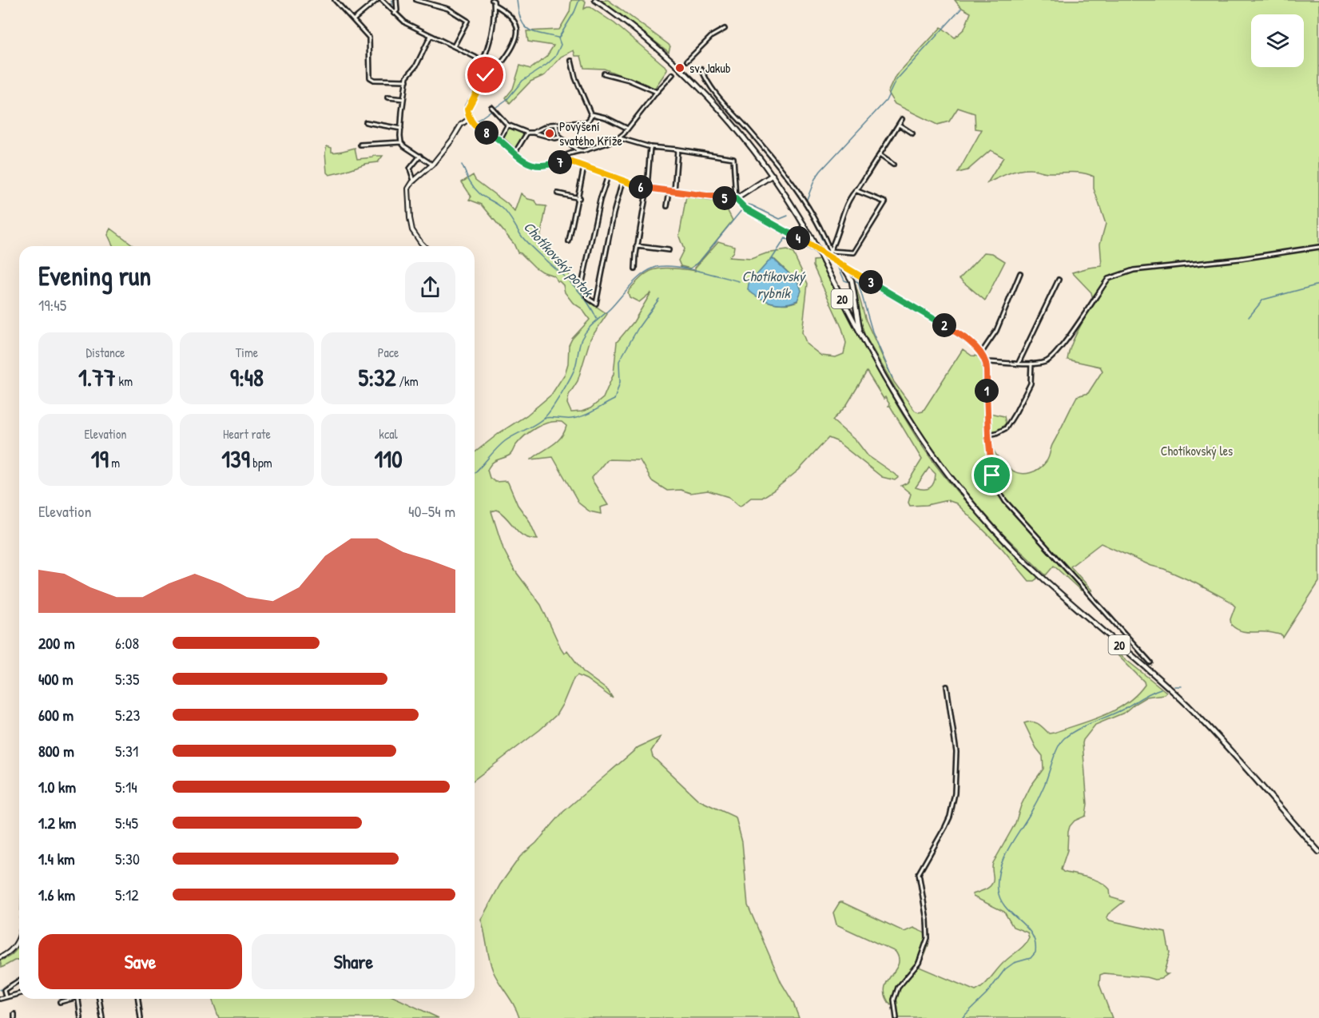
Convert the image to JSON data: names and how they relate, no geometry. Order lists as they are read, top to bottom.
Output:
{
  "streets": {
    "main road": ["20"]
  },
  "water": ["Chotíkovský potok", "Chotíkovský rybník"],
  "parks": ["Chotíkovský les"],
  "places": ["sv. Jakub", "Povýšení svatého Kříže"],
  "page": {
    "pins": [
      "8",
      "7",
      "6",
      "5",
      "4",
      "3",
      "2",
      "1"
    ],
    "heading": ["Evening run", "19:45"],
    "stats": [
      ["Distance", "1.77 km"],
      ["Time", "9:48"],
      ["Pace", "5:32 /km"],
      ["Elevation", "19 m"],
      ["Heart rate", "139 bpm"],
      ["kcal", "110"]
    ],
    "chart": ["Elevation", "40–54 m"],
    "list": [
      {
        "name": "200 m",
        "note": "6:08"
      },
      {
        "name": "400 m",
        "note": "5:35"
      },
      {
        "name": "600 m",
        "note": "5:23"
      },
      {
        "name": "800 m",
        "note": "5:31"
      },
      {
        "name": "1.0 km",
        "note": "5:14"
      },
      {
        "name": "1.2 km",
        "note": "5:45"
      },
      {
        "name": "1.4 km",
        "note": "5:30"
      },
      {
        "name": "1.6 km",
        "note": "5:12"
      }
    ],
    "buttons": ["Save", "Share"]
  }
}
